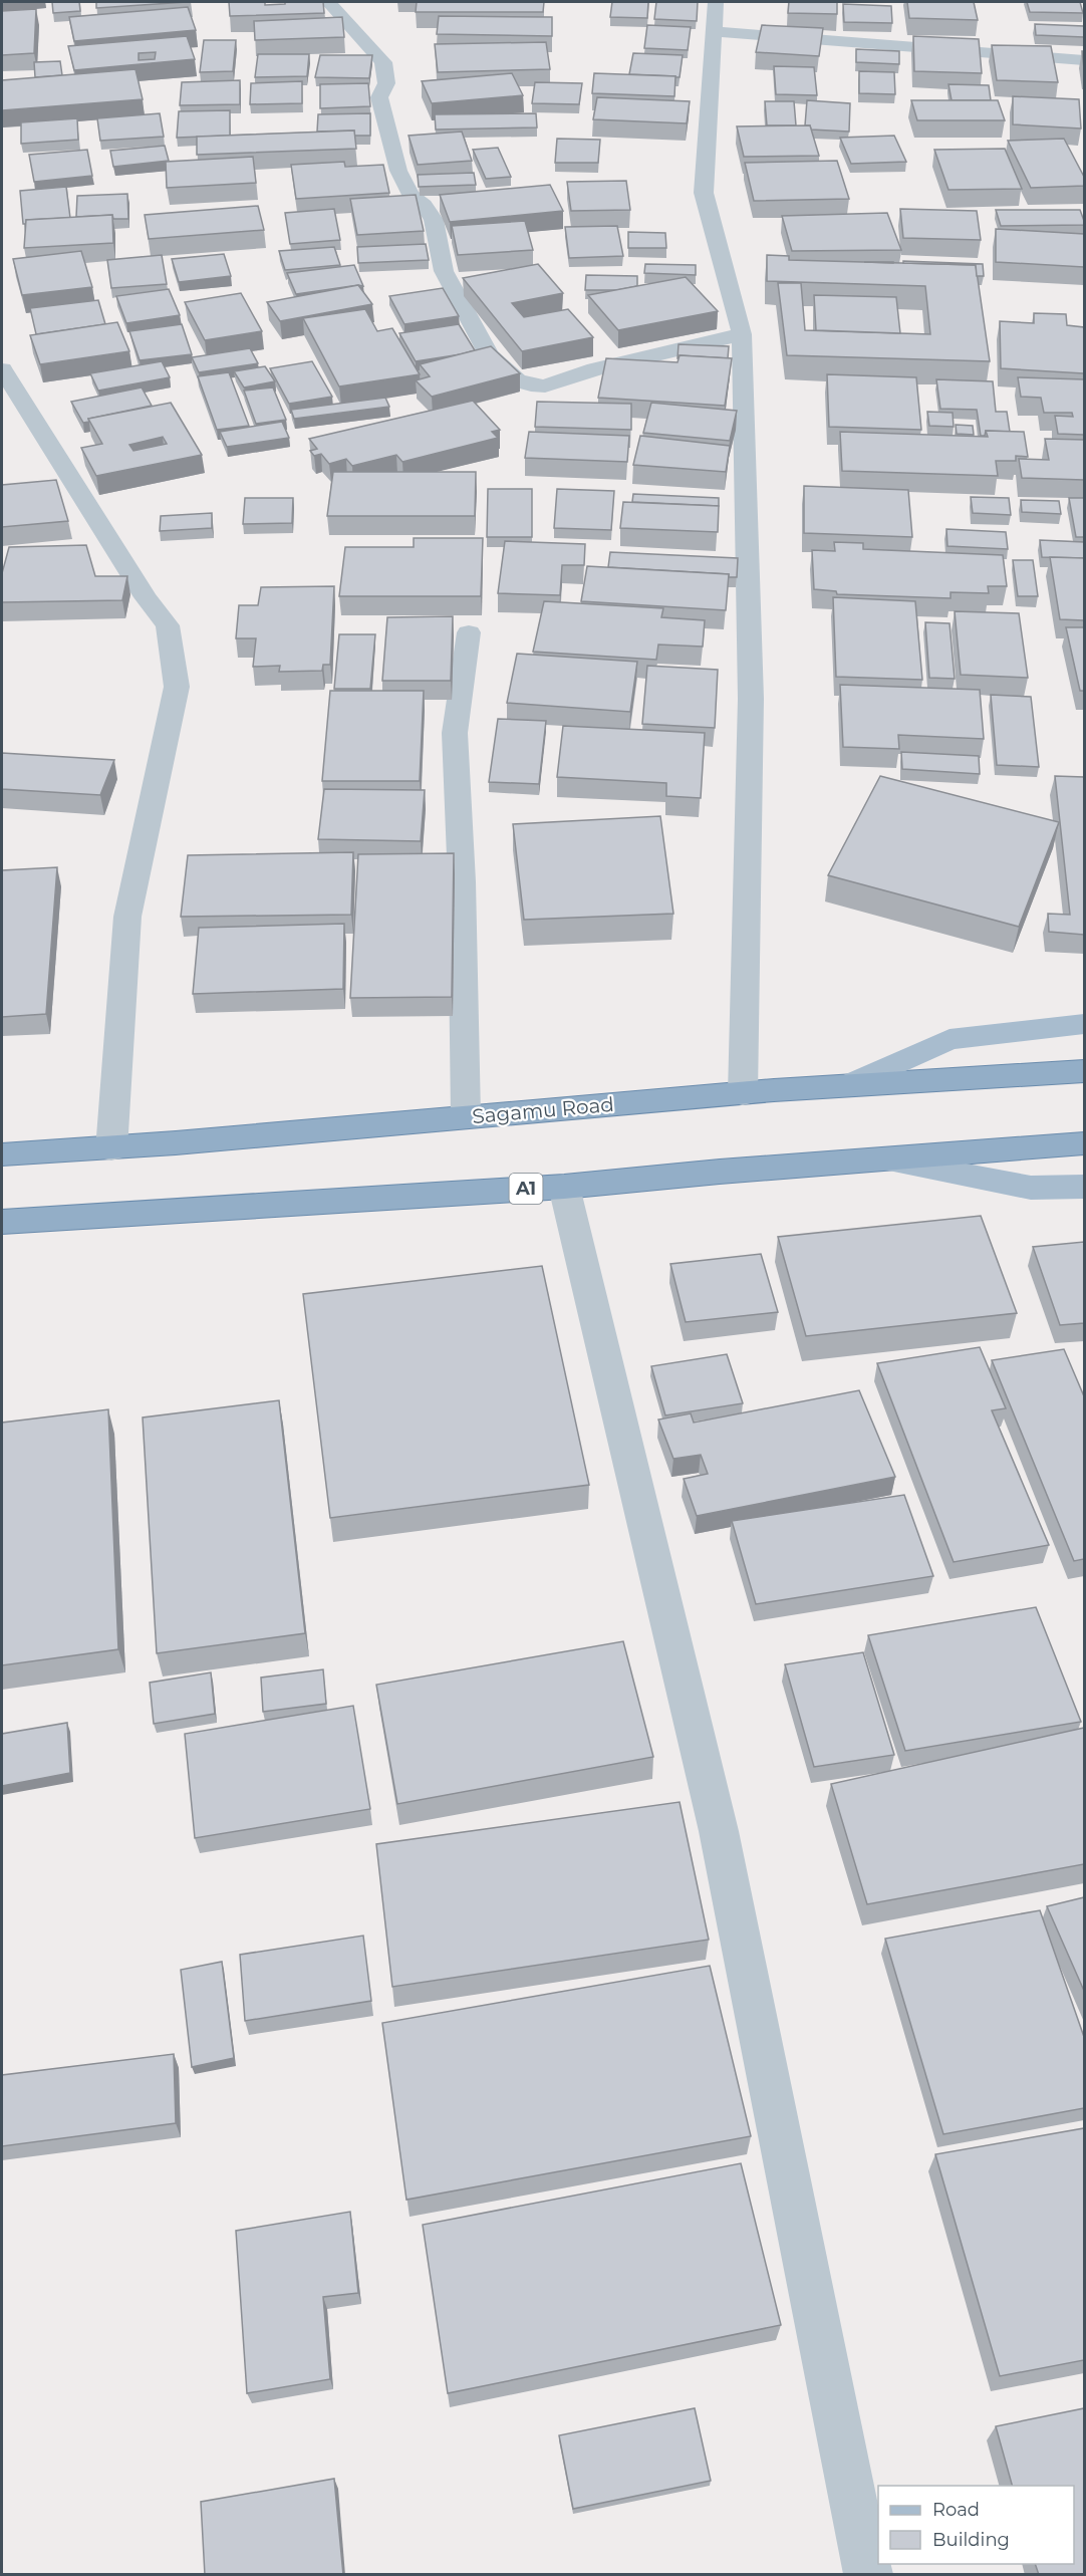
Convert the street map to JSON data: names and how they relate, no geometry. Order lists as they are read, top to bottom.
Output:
{
  "streets": {
    "highway": ["Sagamu Road", "A1"]
  },
  "legend": ["Road", "Building"]
}
